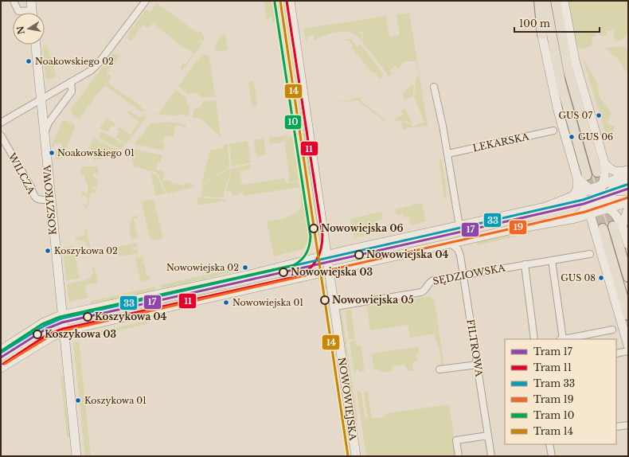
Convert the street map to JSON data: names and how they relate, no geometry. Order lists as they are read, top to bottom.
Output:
{
  "streets": {
    "main road": ["KOSZYKOWA", "NOWOWIEJSKA"],
    "street": [
      "LEKARSKA",
      "WILCZA",
      "SĘDZIOWSKA",
      "FILTROWA"
    ]
  },
  "crossings": [
    ["WILCZA", "KOSZYKOWA"],
    ["SĘDZIOWSKA", "FILTROWA"],
    ["SĘDZIOWSKA", "NOWOWIEJSKA"]
  ],
  "places": [
    "Noakowskiego 02",
    "GUS 07",
    "GUS 06",
    "Noakowskiego 01",
    "Nowowiejska 06",
    "Koszykowa 02",
    "Nowowiejska 04",
    "Nowowiejska 02",
    "Nowowiejska 03",
    "GUS 08",
    "Nowowiejska 05",
    "Nowowiejska 01",
    "Koszykowa 04",
    "Koszykowa 03",
    "Koszykowa 01"
  ],
  "lines": [
    "tram line 11",
    "tram line 14",
    "tram line 10",
    "tram line 33",
    "tram line 17",
    "tram line 19"
  ],
  "legend": [
    "Tram 17",
    "Tram 11",
    "Tram 33",
    "Tram 19",
    "Tram 10",
    "Tram 14"
  ],
  "scale_bar": "100 m",
  "north": "left"
}
